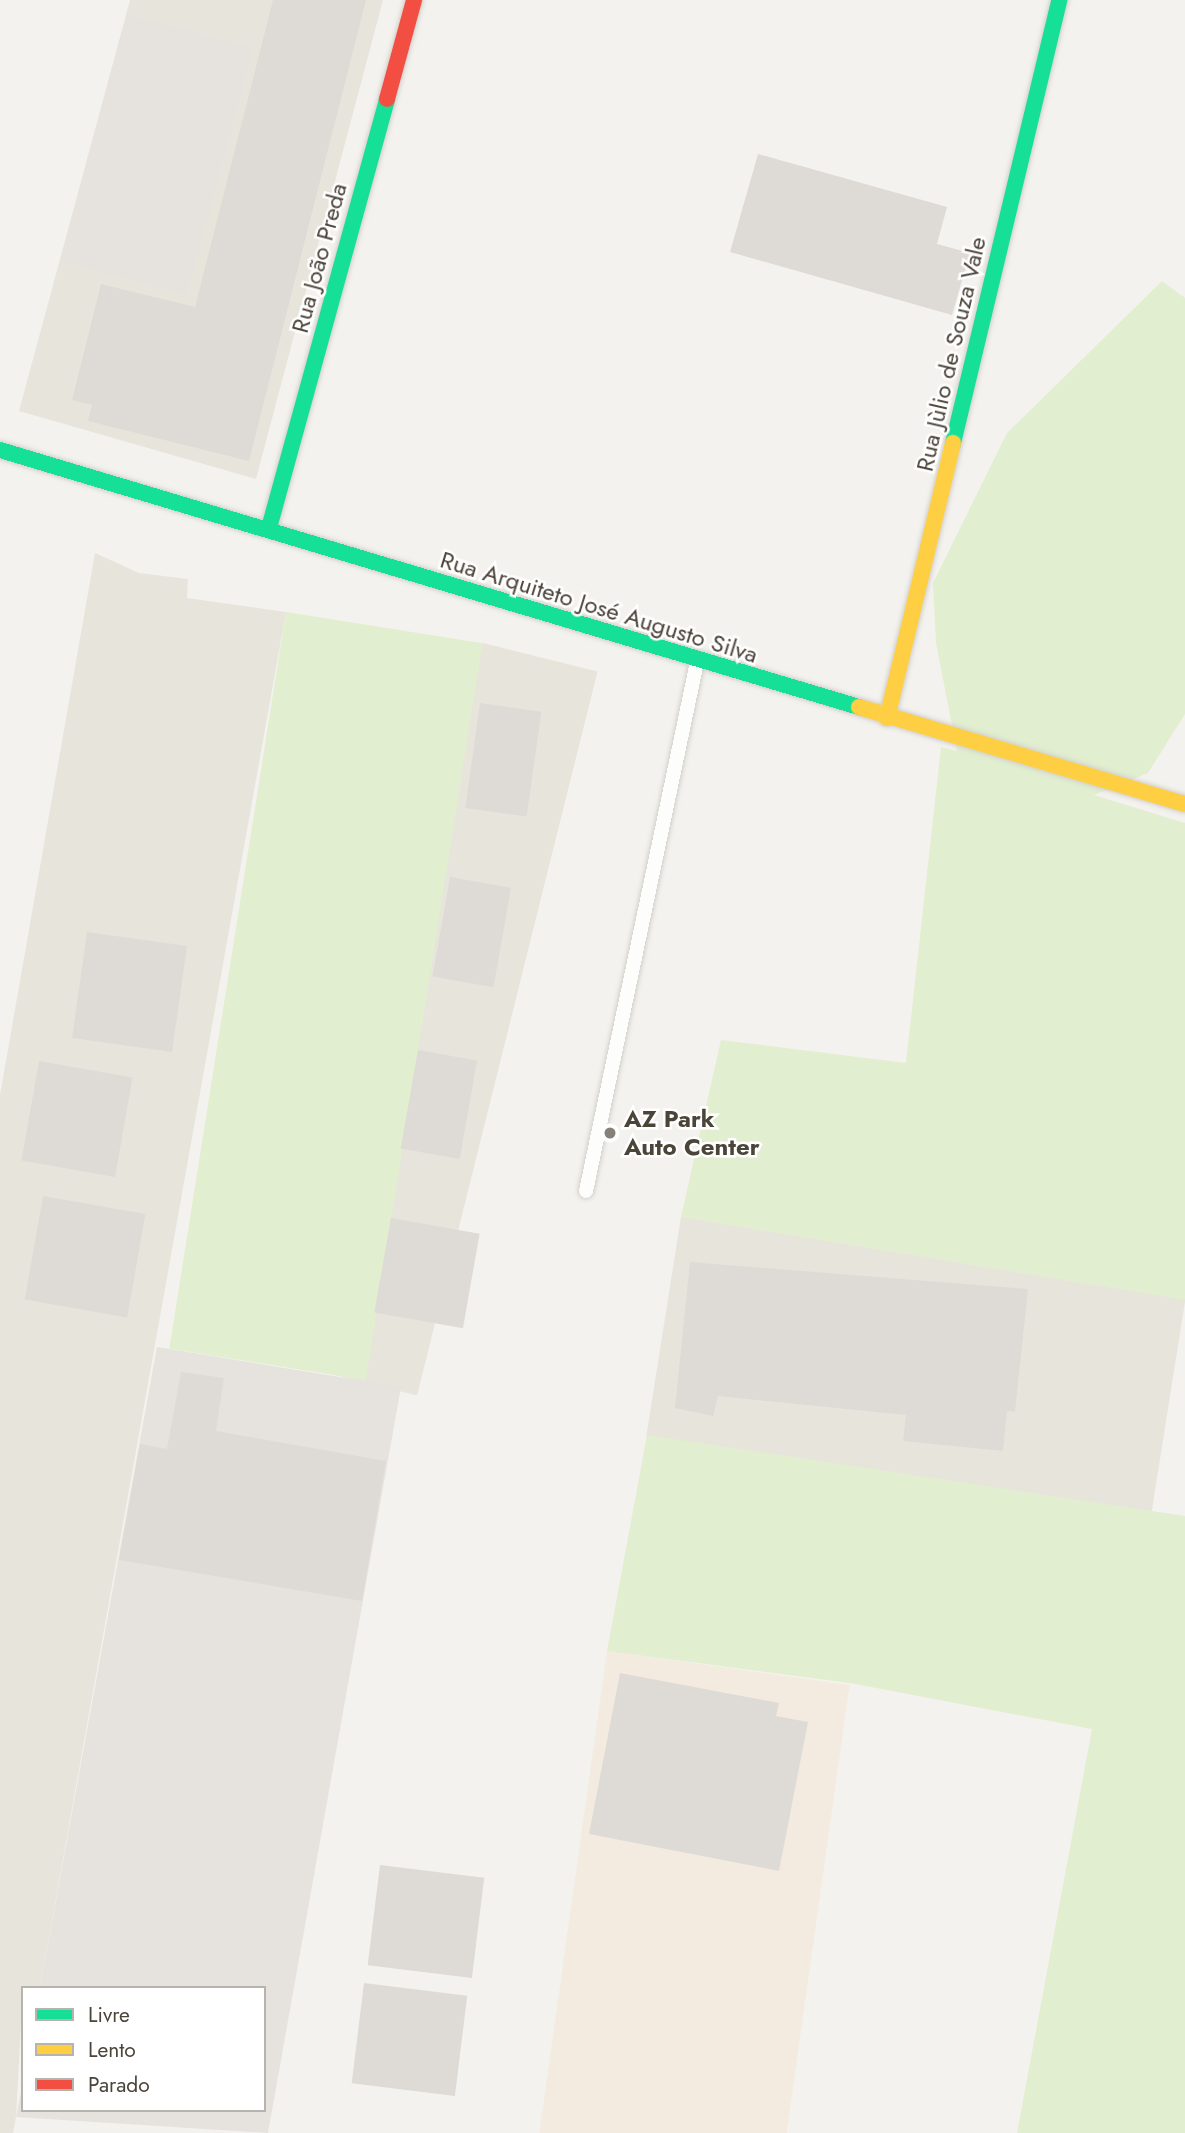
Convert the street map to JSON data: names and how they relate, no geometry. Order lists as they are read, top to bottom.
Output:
{
  "streets": {
    "street": ["Rua João Preda", "Rua Jùlio de Souza Vale", "Rua Arquiteto José Augusto Silva"]
  },
  "crossings": [
    ["Rua João Preda", "Rua Arquiteto José Augusto Silva"],
    ["Rua Jùlio de Souza Vale", "Rua Arquiteto José Augusto Silva"]
  ],
  "places": ["AZ Park Auto Center"],
  "legend": ["Livre", "Lento", "Parado"]
}
